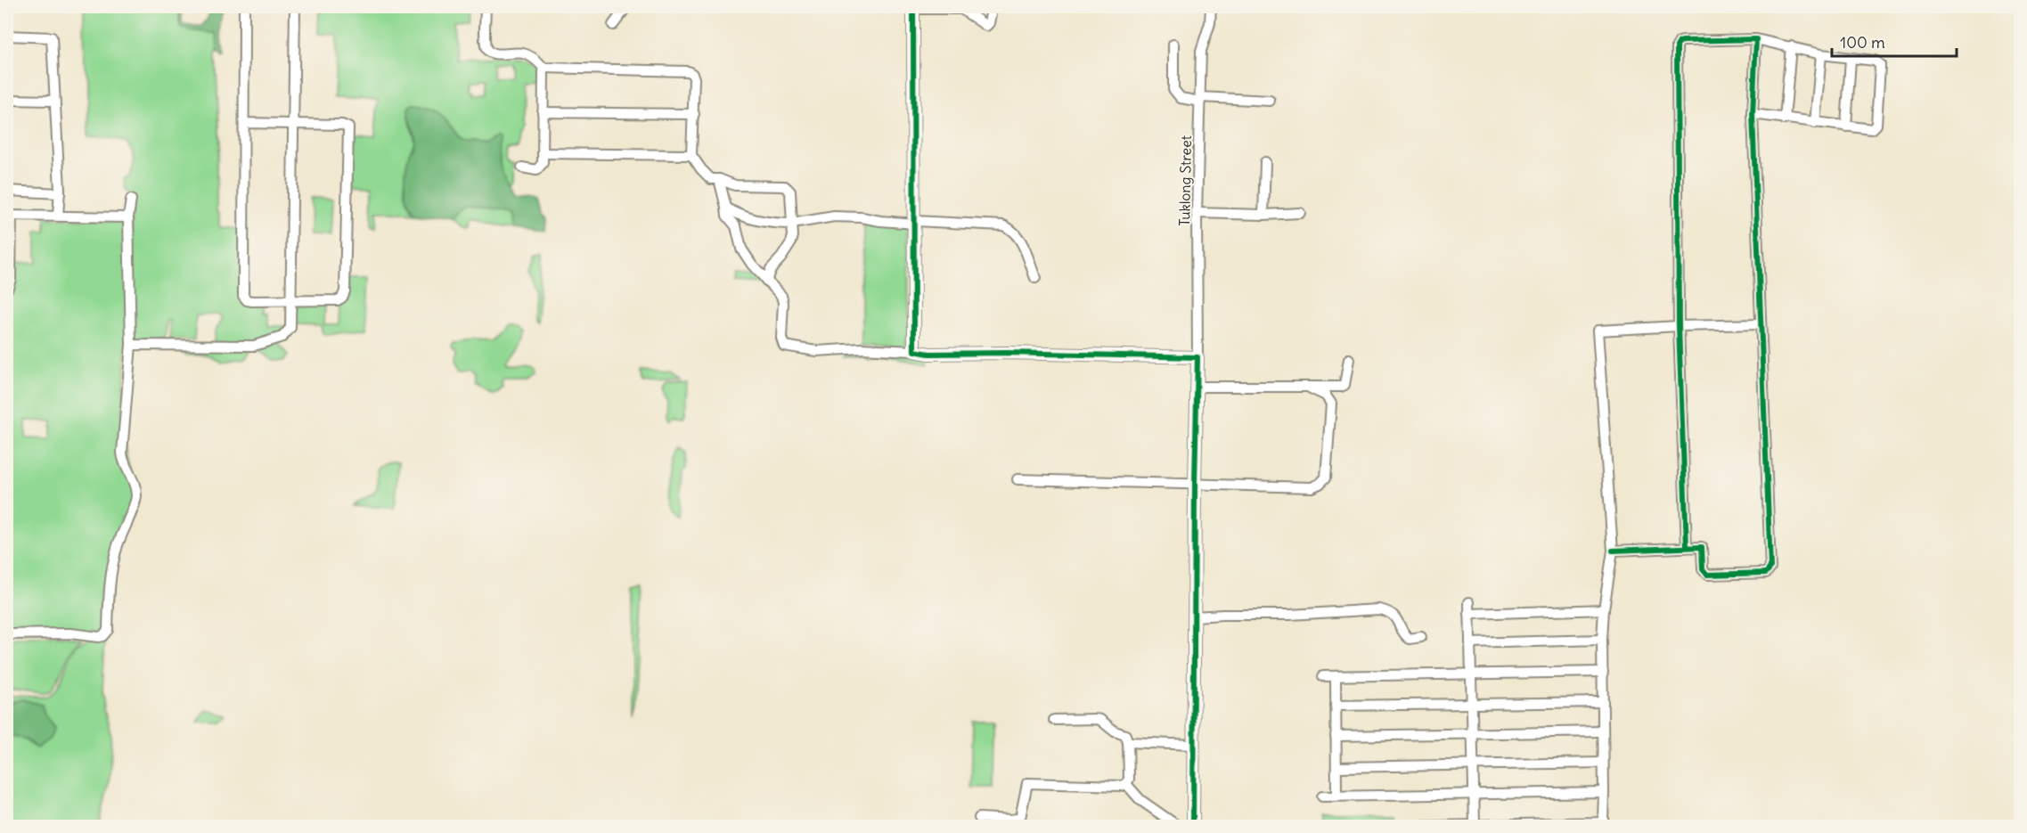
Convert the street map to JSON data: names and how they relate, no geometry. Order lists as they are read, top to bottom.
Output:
{
  "streets": {
    "street": ["Tuklong Street"]
  },
  "scale_bar": "100 m"
}
